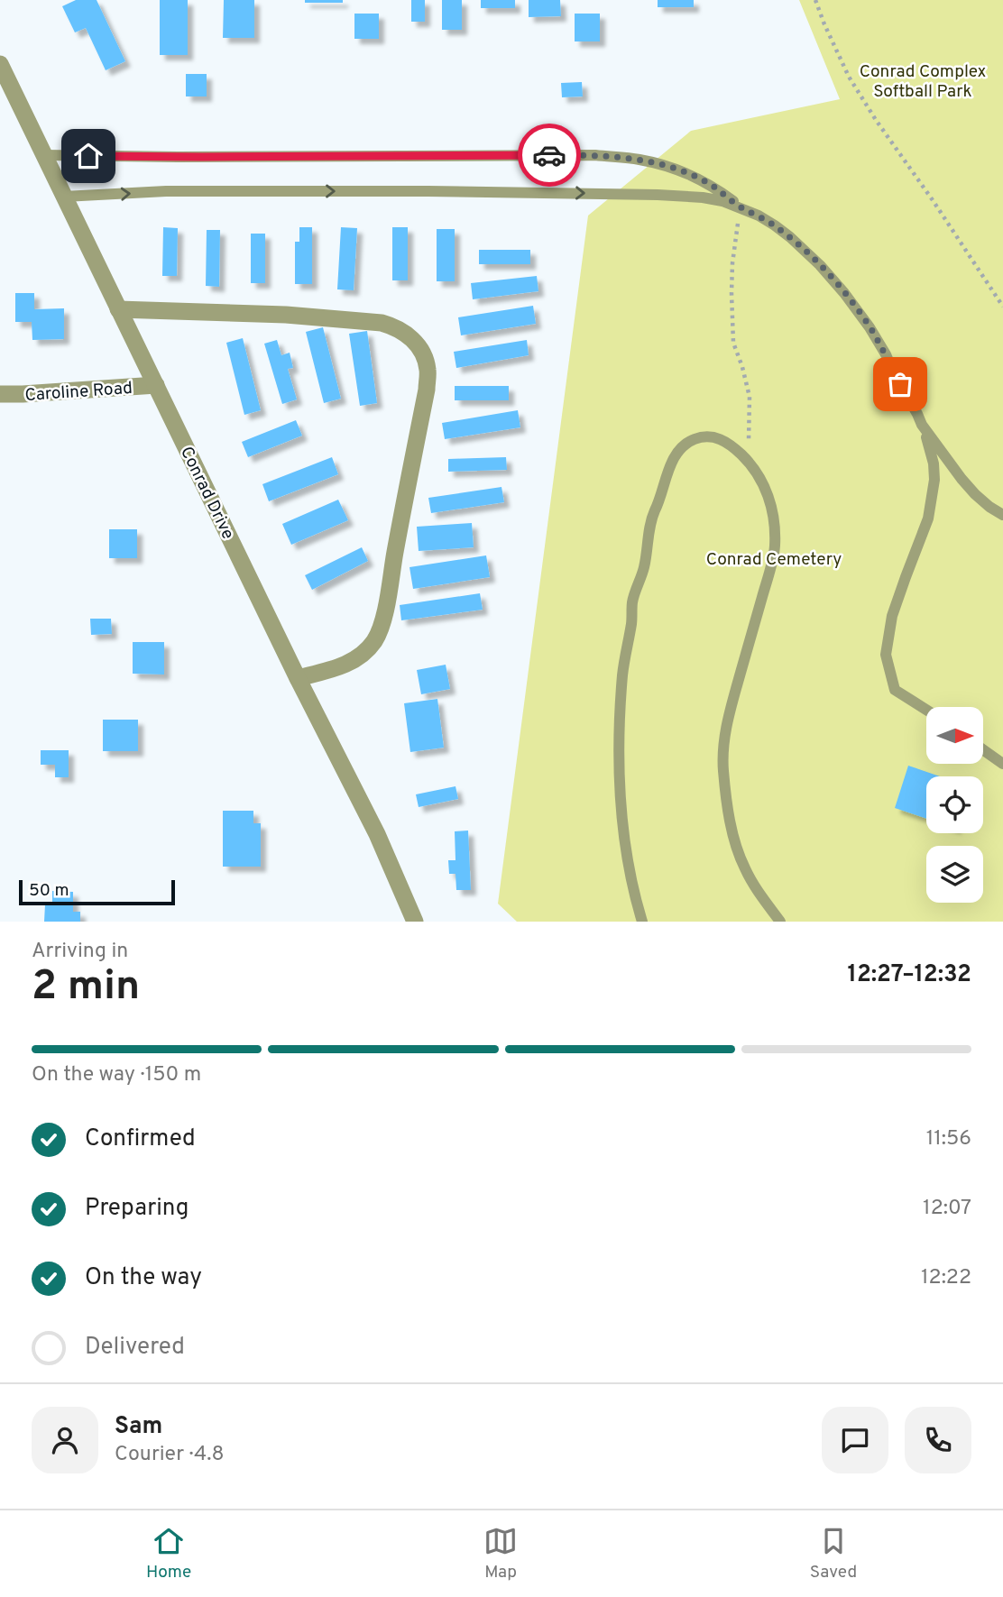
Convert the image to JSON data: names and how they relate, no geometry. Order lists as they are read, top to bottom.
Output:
{
  "streets": {
    "street": ["Caroline Road", "Conrad Drive"]
  },
  "crossings": [
    ["Caroline Road", "Conrad Drive"]
  ],
  "parks": ["Conrad Complex Softball Park", "Conrad Cemetery"],
  "scale_bar": "50 m",
  "north": "right",
  "page": {
    "scale": "50 m",
    "heading": ["2 min", "Arriving in", "12:27–12:32"],
    "panel": ["Sam", "Courier · 4.8"],
    "bar": "On the way · 150 m",
    "list": [
      ["Confirmed", "11:56"],
      ["Preparing", "12:07"],
      ["On the way", "12:22"],
      "Delivered"
    ],
    "tabs": ["Home", "Map", "Saved"]
  }
}
